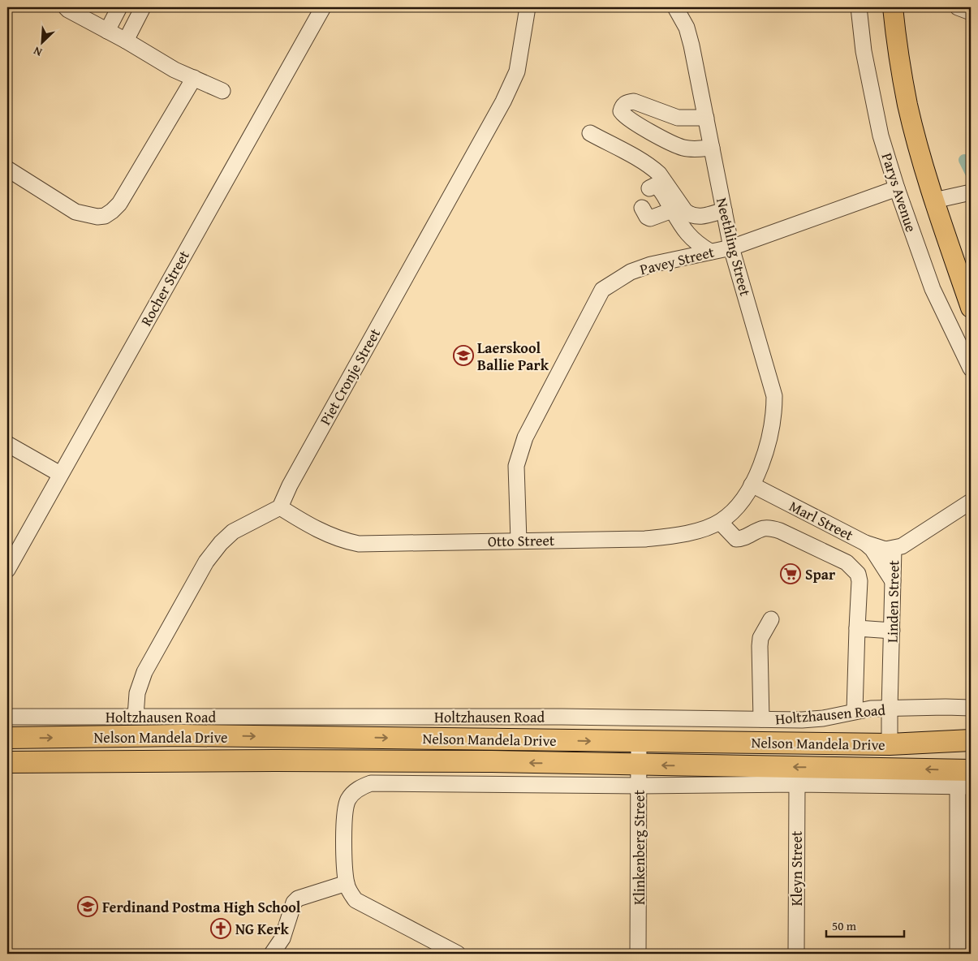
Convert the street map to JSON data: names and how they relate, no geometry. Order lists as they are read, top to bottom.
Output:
{
  "streets": {
    "highway": ["Nelson Mandela Drive"],
    "street": [
      "Parys Avenue",
      "Neethling Street",
      "Pavey Street",
      "Rocher Street",
      "Piet Cronje Street",
      "Marl Street",
      "Otto Street",
      "Linden Street",
      "Holtzhausen Road",
      "Klinkenberg Street",
      "Kleyn Street"
    ]
  },
  "crossings": [
    ["Parys Avenue", "Pavey Street"],
    ["Neethling Street", "Pavey Street"],
    ["Neethling Street", "Marl Street"],
    ["Neethling Street", "Otto Street"],
    ["Pavey Street", "Otto Street"],
    ["Piet Cronje Street", "Otto Street"],
    ["Marl Street", "Otto Street"],
    ["Marl Street", "Linden Street"],
    ["Linden Street", "Holtzhausen Road"],
    ["Linden Street", "Nelson Mandela Drive"],
    ["Nelson Mandela Drive", "Klinkenberg Street"]
  ],
  "places": {
    "school or university": ["Laerskool Ballie Park", "Ferdinand Postma High School"],
    "supermarket": ["Spar"],
    "church": ["NG Kerk"]
  },
  "scale_bar": "50 m",
  "north": "bottom left"
}
